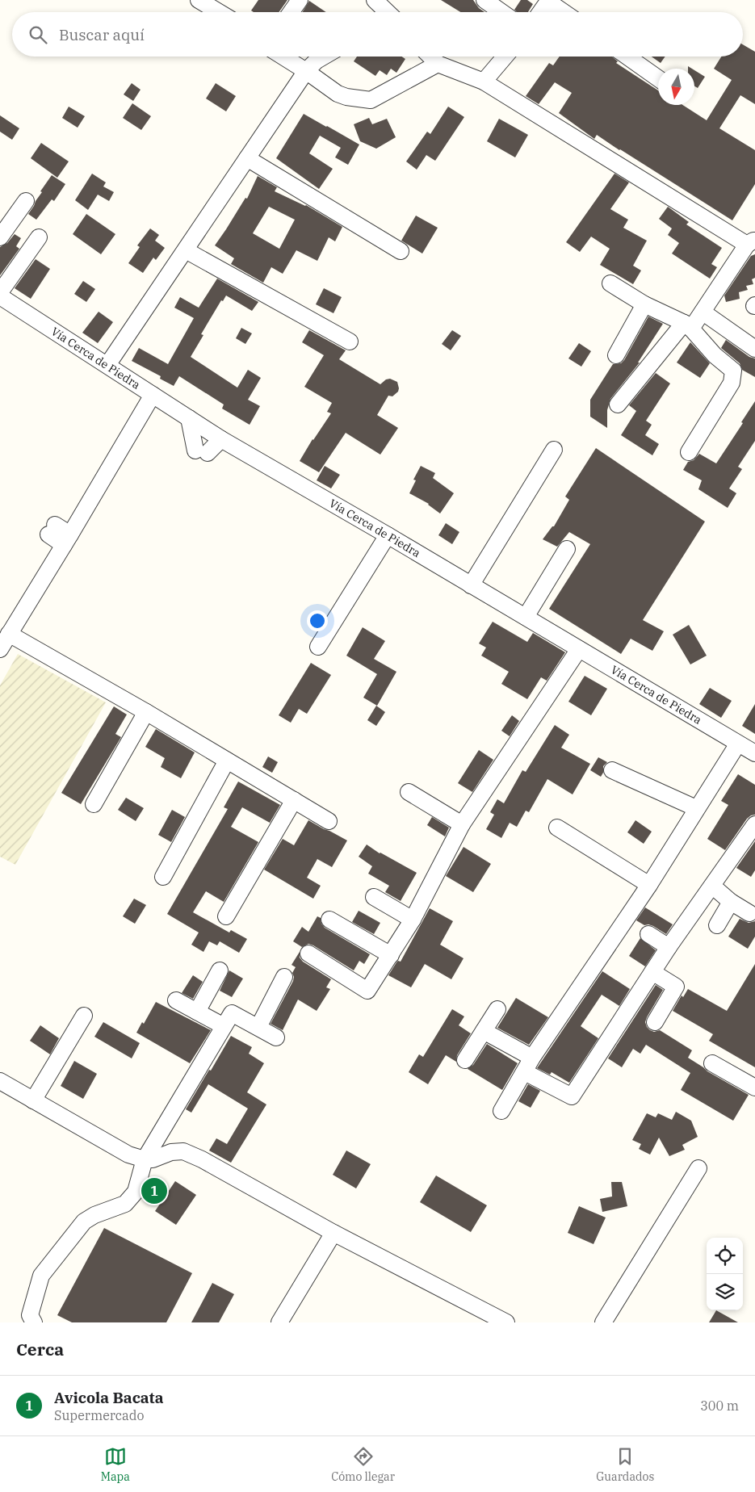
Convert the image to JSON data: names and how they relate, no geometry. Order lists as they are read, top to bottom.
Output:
{
  "streets": {
    "street": ["Vía Cerca de Piedra"]
  },
  "north": "bottom",
  "page": {
    "search": "Buscar aquí",
    "pins": "1",
    "heading": "Cerca",
    "list": [
      {
        "mark": "1",
        "name": "Avicola Bacata",
        "note": "Supermercado",
        "value": "300 m"
      }
    ],
    "nav": ["Mapa", "Cómo llegar", "Guardados"]
  }
}
